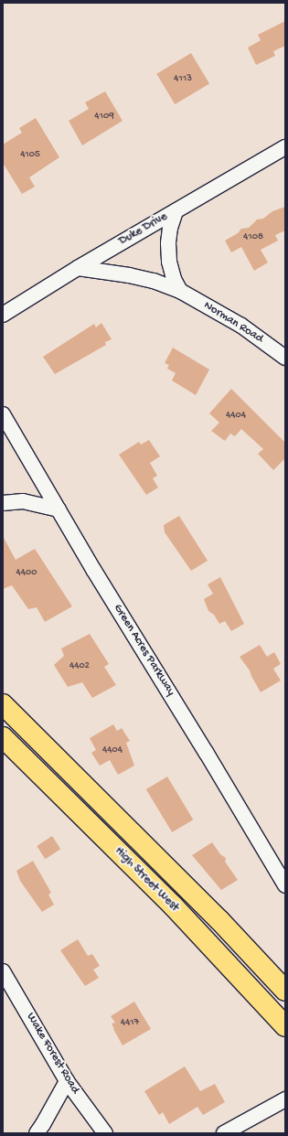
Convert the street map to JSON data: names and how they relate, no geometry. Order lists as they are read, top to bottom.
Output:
{
  "streets": {
    "main road": ["High Street West"],
    "street": [
      "Duke Drive",
      "Norman Road",
      "Green Acres Parkway",
      "Wake Forest Road"
    ]
  },
  "crossings": [
    ["Duke Drive", "Norman Road"]
  ],
  "house_numbers": [
    "4113",
    "4109",
    "4105",
    "4108",
    "4404",
    "4400",
    "4402",
    "4404",
    "4417"
  ]
}
